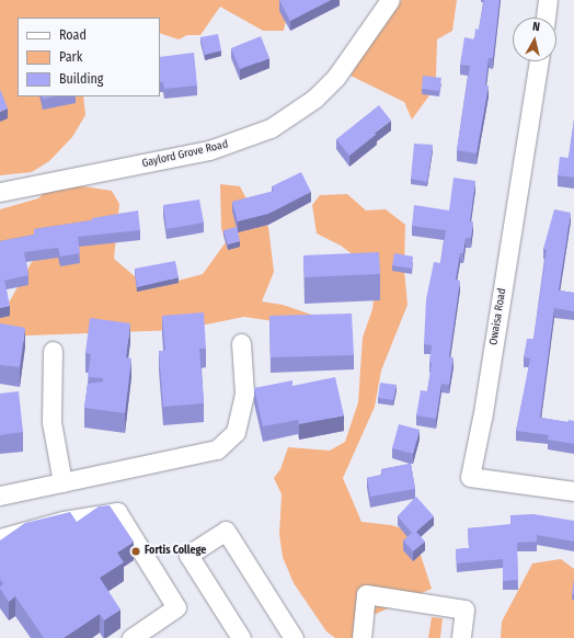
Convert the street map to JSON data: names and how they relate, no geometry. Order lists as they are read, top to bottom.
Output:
{
  "streets": {
    "street": ["Gaylord Grove Road", "Owaisa Road"]
  },
  "places": ["Fortis College"],
  "legend": ["Road", "Park", "Building"],
  "north": "top"
}
